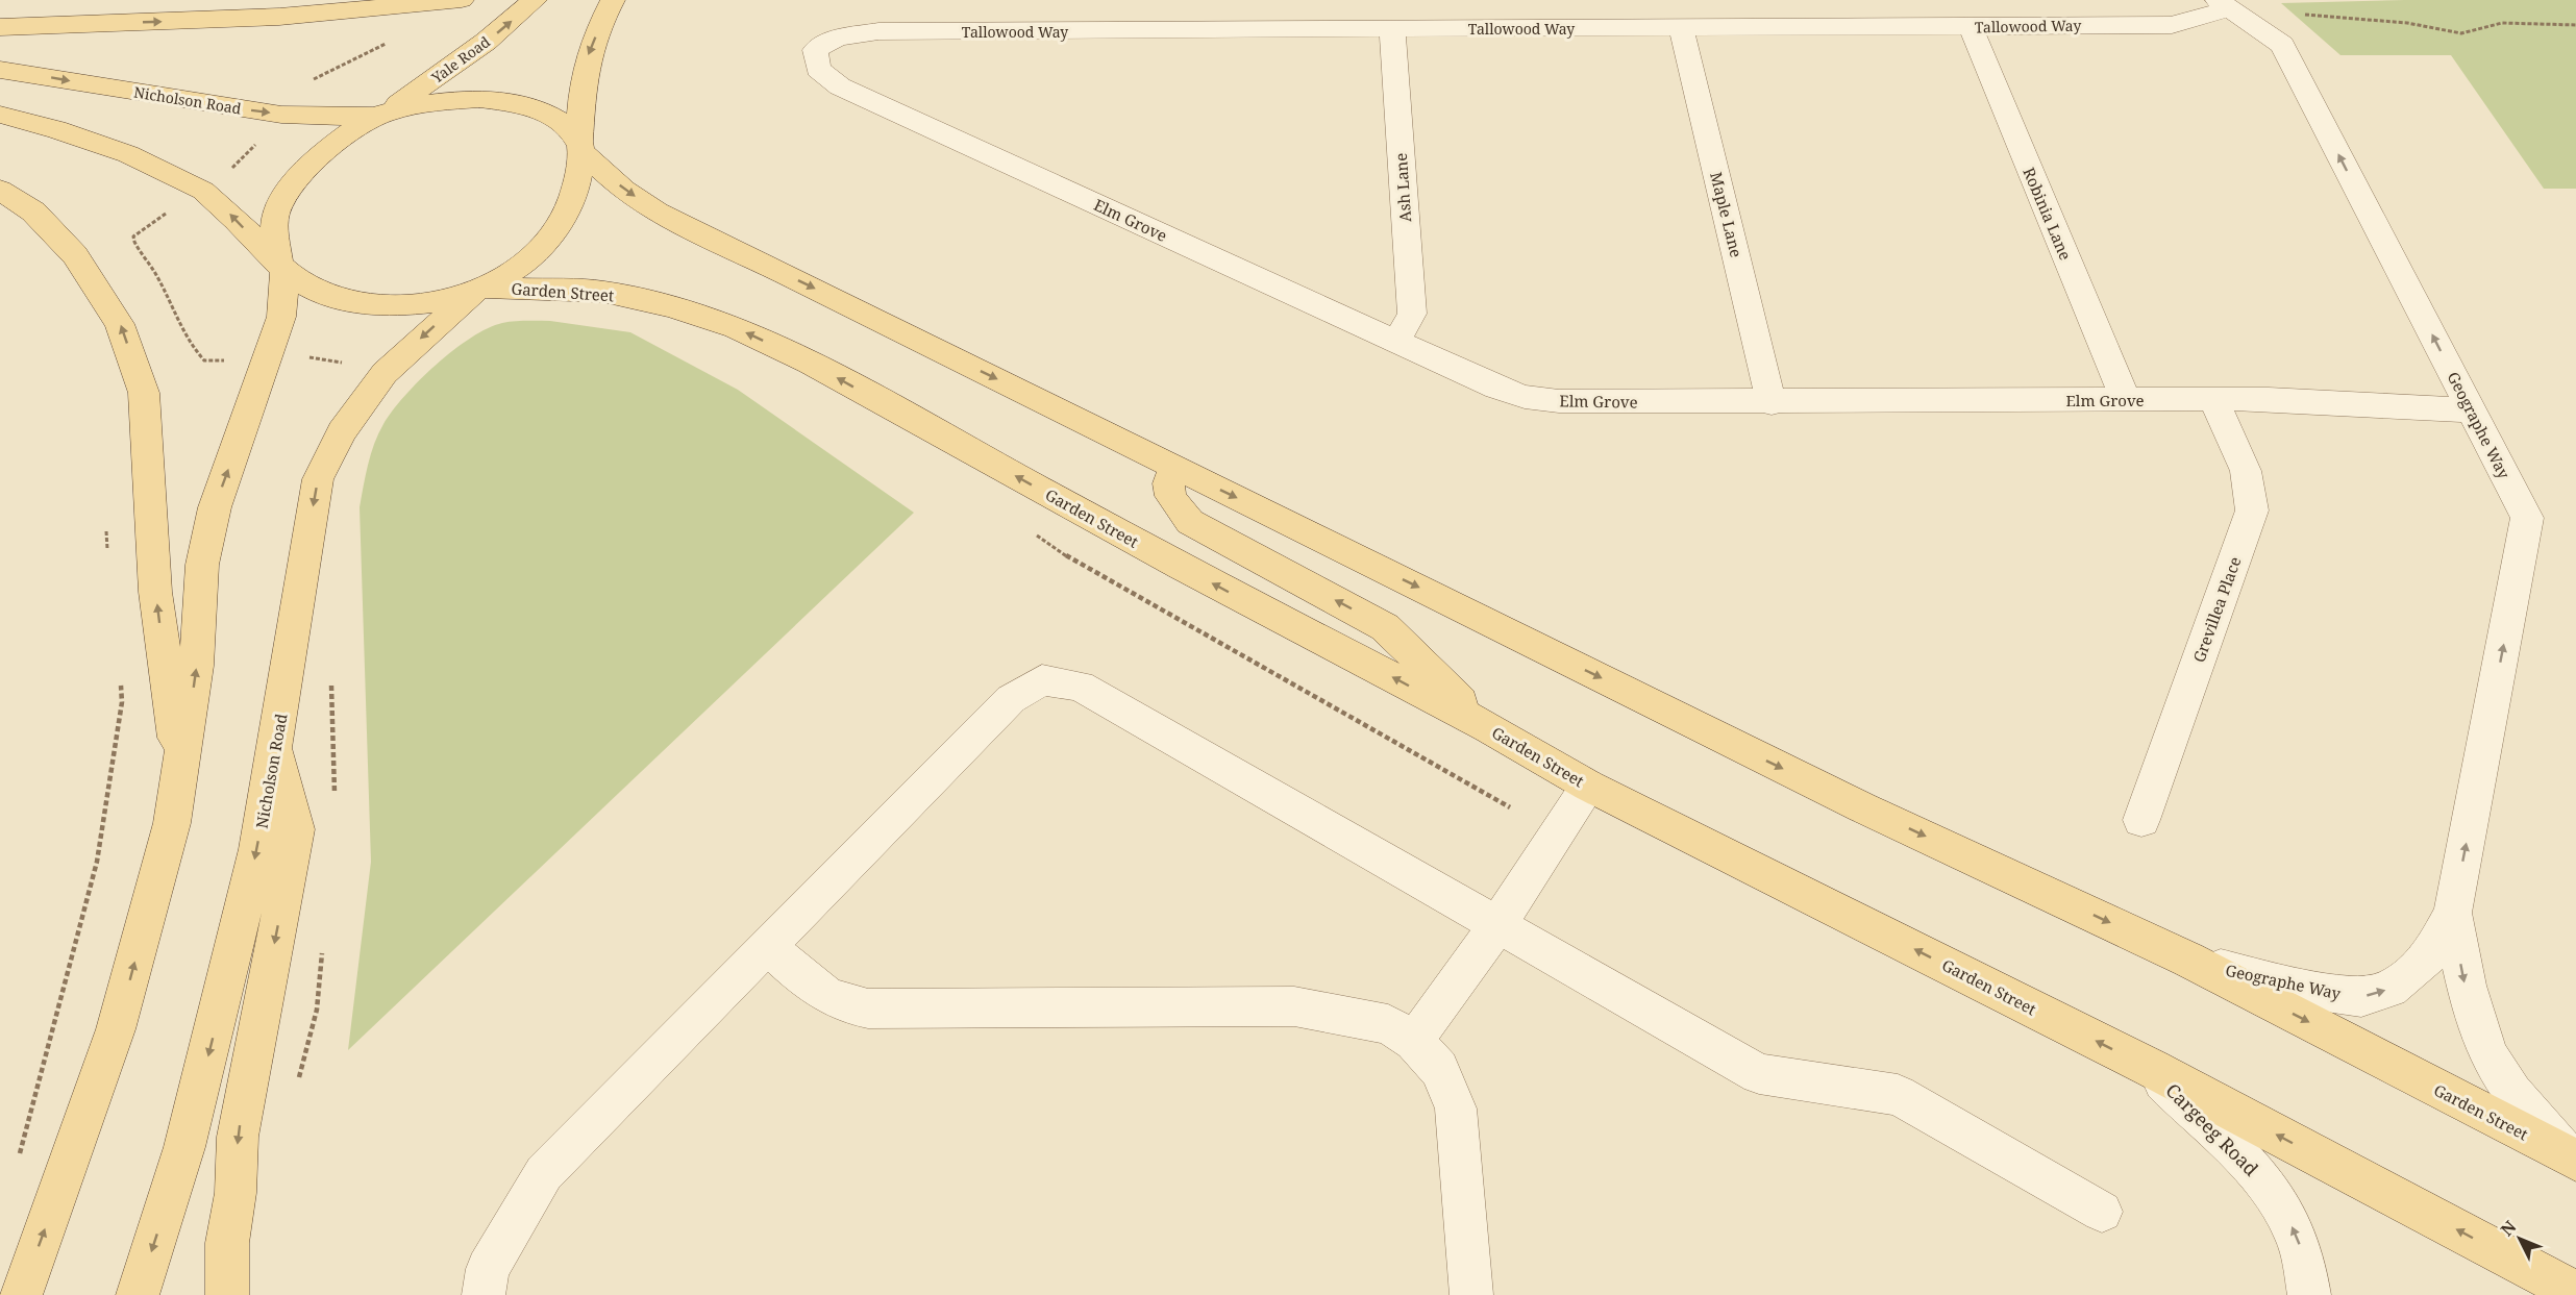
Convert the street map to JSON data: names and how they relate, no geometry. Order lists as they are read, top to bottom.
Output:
{
  "streets": {
    "main road": ["Yale Road", "Nicholson Road", "Garden Street"],
    "street": [
      "Tallowood Way",
      "Ash Lane",
      "Robinia Lane",
      "Maple Lane",
      "Elm Grove",
      "Geographe Way",
      "Grevillea Place",
      "Cargeeg Road"
    ]
  },
  "crossings": [
    ["Tallowood Way", "Ash Lane"],
    ["Tallowood Way", "Robinia Lane"],
    ["Tallowood Way", "Maple Lane"],
    ["Tallowood Way", "Elm Grove"],
    ["Tallowood Way", "Geographe Way"],
    ["Yale Road", "Nicholson Road"],
    ["Yale Road", "Garden Street"],
    ["Nicholson Road", "Garden Street"],
    ["Ash Lane", "Elm Grove"],
    ["Robinia Lane", "Elm Grove"],
    ["Maple Lane", "Elm Grove"],
    ["Elm Grove", "Geographe Way"],
    ["Elm Grove", "Grevillea Place"],
    ["Garden Street", "Geographe Way"],
    ["Garden Street", "Cargeeg Road"]
  ],
  "one_way": ["Yale Road", "Cargeeg Road"],
  "north": "top left"
}
